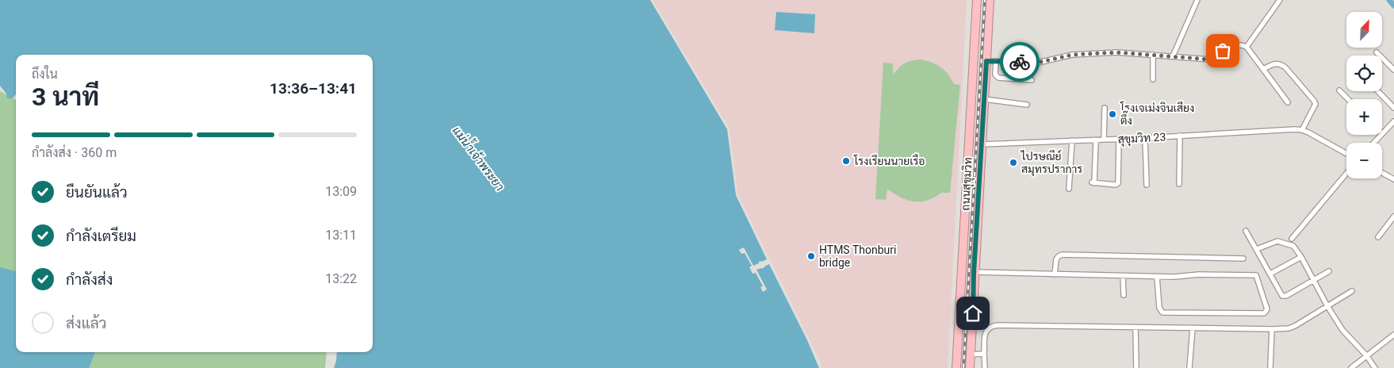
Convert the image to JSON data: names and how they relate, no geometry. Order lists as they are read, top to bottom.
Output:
{
  "streets": {
    "highway": ["ถนนสุขุมวิท"],
    "street": ["สุขุมวิท 23"]
  },
  "crossings": [
    ["สุขุมวิท 23", "ถนนสุขุมวิท"]
  ],
  "water": ["แม่น้ำเจ้าพระยา"],
  "places": [
    "โรงเจเม่งจินเสียง ตึ๊ง",
    "โรงเรียนนายเรือ",
    "ไปรษณีย์ สมุทรปราการ",
    "HTMS Thonburi bridge"
  ],
  "north": "top right",
  "page": {
    "map_buttons": ["+", "−"],
    "heading": ["3 นาที", "ถึงใน", "13:36–13:41"],
    "bar": "กำลังส่ง · 360 m",
    "list": [
      ["ยืนยันแล้ว", "13:09"],
      ["กำลังเตรียม", "13:11"],
      ["กำลังส่ง", "13:22"],
      "ส่งแล้ว"
    ]
  }
}
